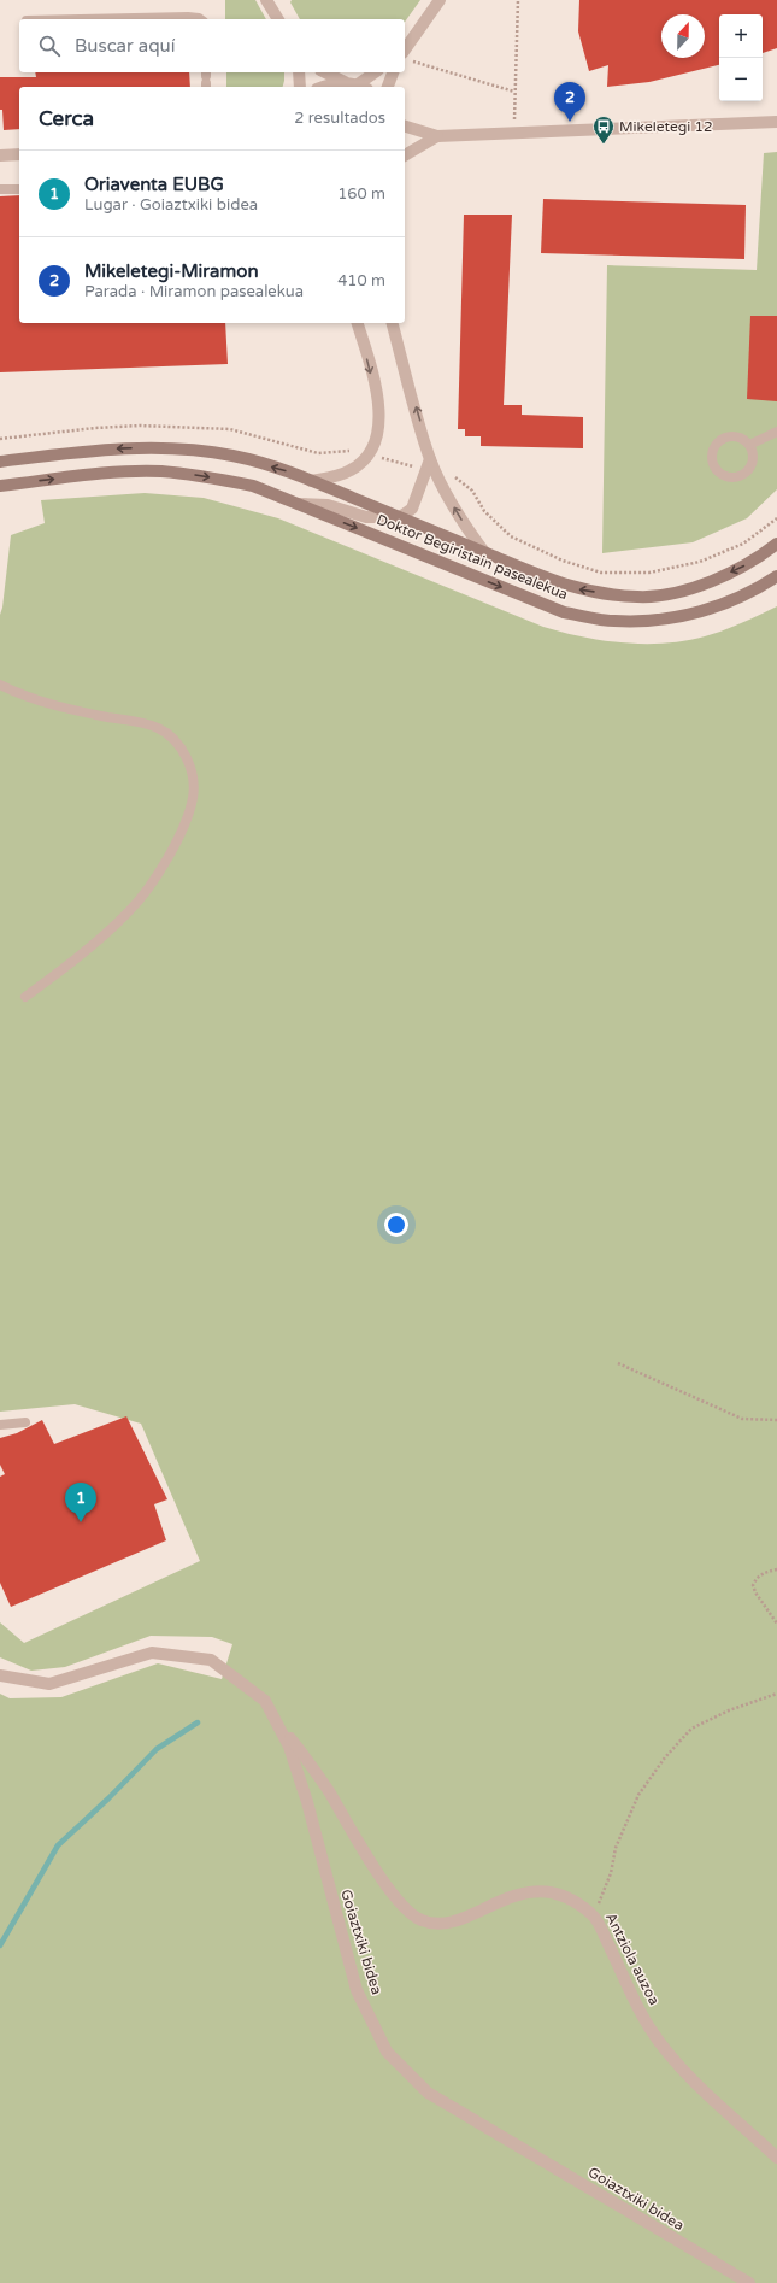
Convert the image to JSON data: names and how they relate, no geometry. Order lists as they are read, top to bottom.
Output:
{
  "streets": {
    "main road": ["Doktor Begiristain pasealekua"],
    "street": ["Goiaztxiki bidea", "Antziola auzoa"]
  },
  "crossings": [
    ["Goiaztxiki bidea", "Antziola auzoa"]
  ],
  "places": {
    "bus stop": ["Mikeletegi 12"]
  },
  "north": "top",
  "page": {
    "map_buttons": ["+", "−"],
    "search": "Buscar aquí",
    "pins": ["2", "1"],
    "heading": ["Cerca", "2 resultados"],
    "list": [
      {
        "mark": "1",
        "name": "Oriaventa EUBG",
        "note": "Lugar · Goiaztxiki bidea",
        "value": "160 m"
      },
      {
        "mark": "2",
        "name": "Mikeletegi-Miramon",
        "note": "Parada · Miramon pasealekua",
        "value": "410 m"
      }
    ]
  }
}
